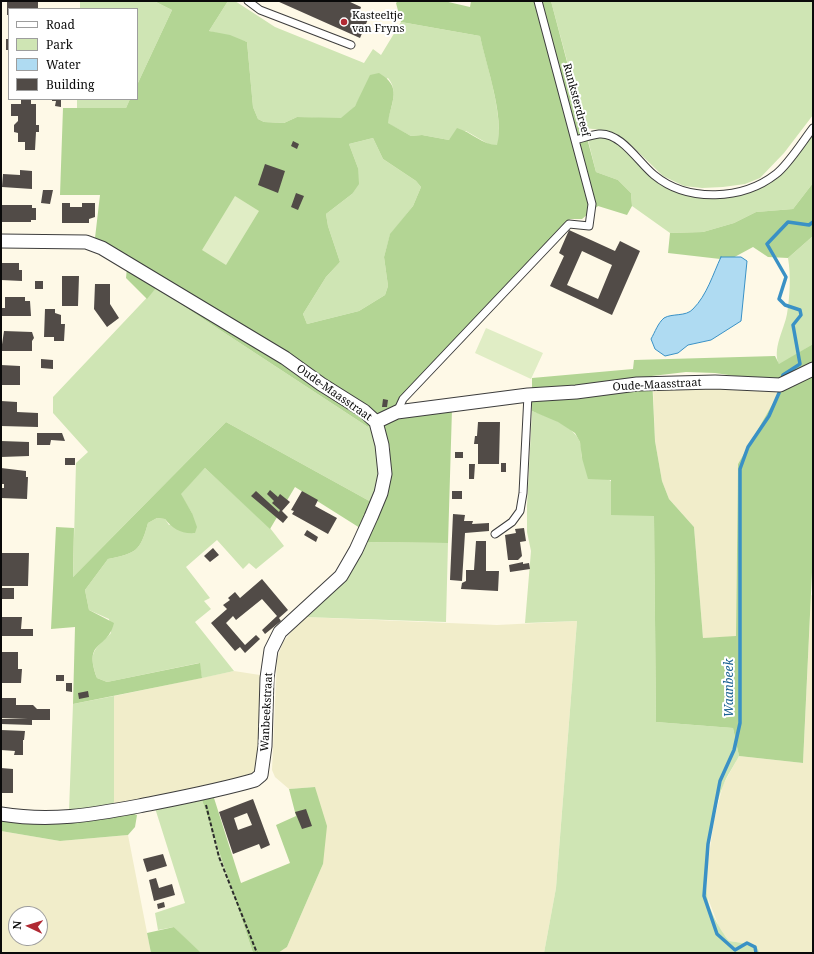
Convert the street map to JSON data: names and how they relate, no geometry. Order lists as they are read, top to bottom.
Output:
{
  "streets": {
    "street": ["Oude-Maasstraat", "Wanbeekstraat"],
    "lane": ["Runksterdreef"]
  },
  "crossings": [
    ["Runksterdreef", "Oude-Maasstraat"],
    ["Oude-Maasstraat", "Wanbeekstraat"]
  ],
  "water": ["Waanbeek"],
  "places": ["Kasteeltje van Fryns"],
  "legend": [
    "Road",
    "Park",
    "Water",
    "Building"
  ],
  "north": "left"
}
